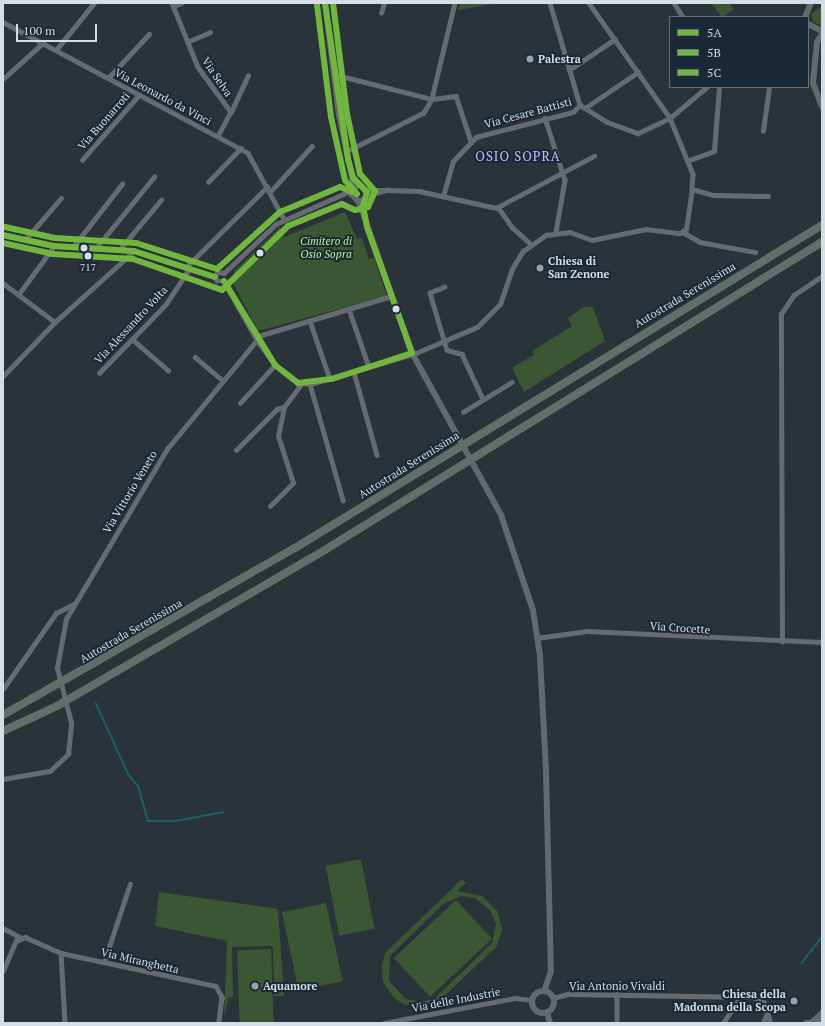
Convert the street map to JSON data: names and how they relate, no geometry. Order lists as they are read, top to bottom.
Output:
{
  "streets": {
    "highway": ["Autostrada Serenissima"],
    "street": [
      "Via Selva",
      "Via Leonardo da Vinci",
      "Via Cesare Battisti",
      "Via Buonarroti",
      "Via Alessandro Volta",
      "Via Vittorio Veneto",
      "Via Crocette",
      "Via Miranghetta",
      "Via Antonio Vivaldi",
      "Via delle Industrie"
    ]
  },
  "crossings": [
    ["Via Selva", "Via Leonardo da Vinci"],
    ["Via Leonardo da Vinci", "Via Buonarroti"],
    ["Via Leonardo da Vinci", "Via Alessandro Volta"],
    ["Via Antonio Vivaldi", "Via delle Industrie"]
  ],
  "districts": ["OSIO SOPRA"],
  "parks": ["Cimitero di Osio Sopra"],
  "places": [
    "Palestra",
    "717",
    "Chiesa di San Zenone",
    "Aquamore",
    "Chiesa della Madonna della Scopa"
  ],
  "lines": ["transit line 5A", "transit line 5B", "transit line 5C"],
  "legend": ["5A", "5B", "5C"],
  "scale_bar": "100 m"
}
